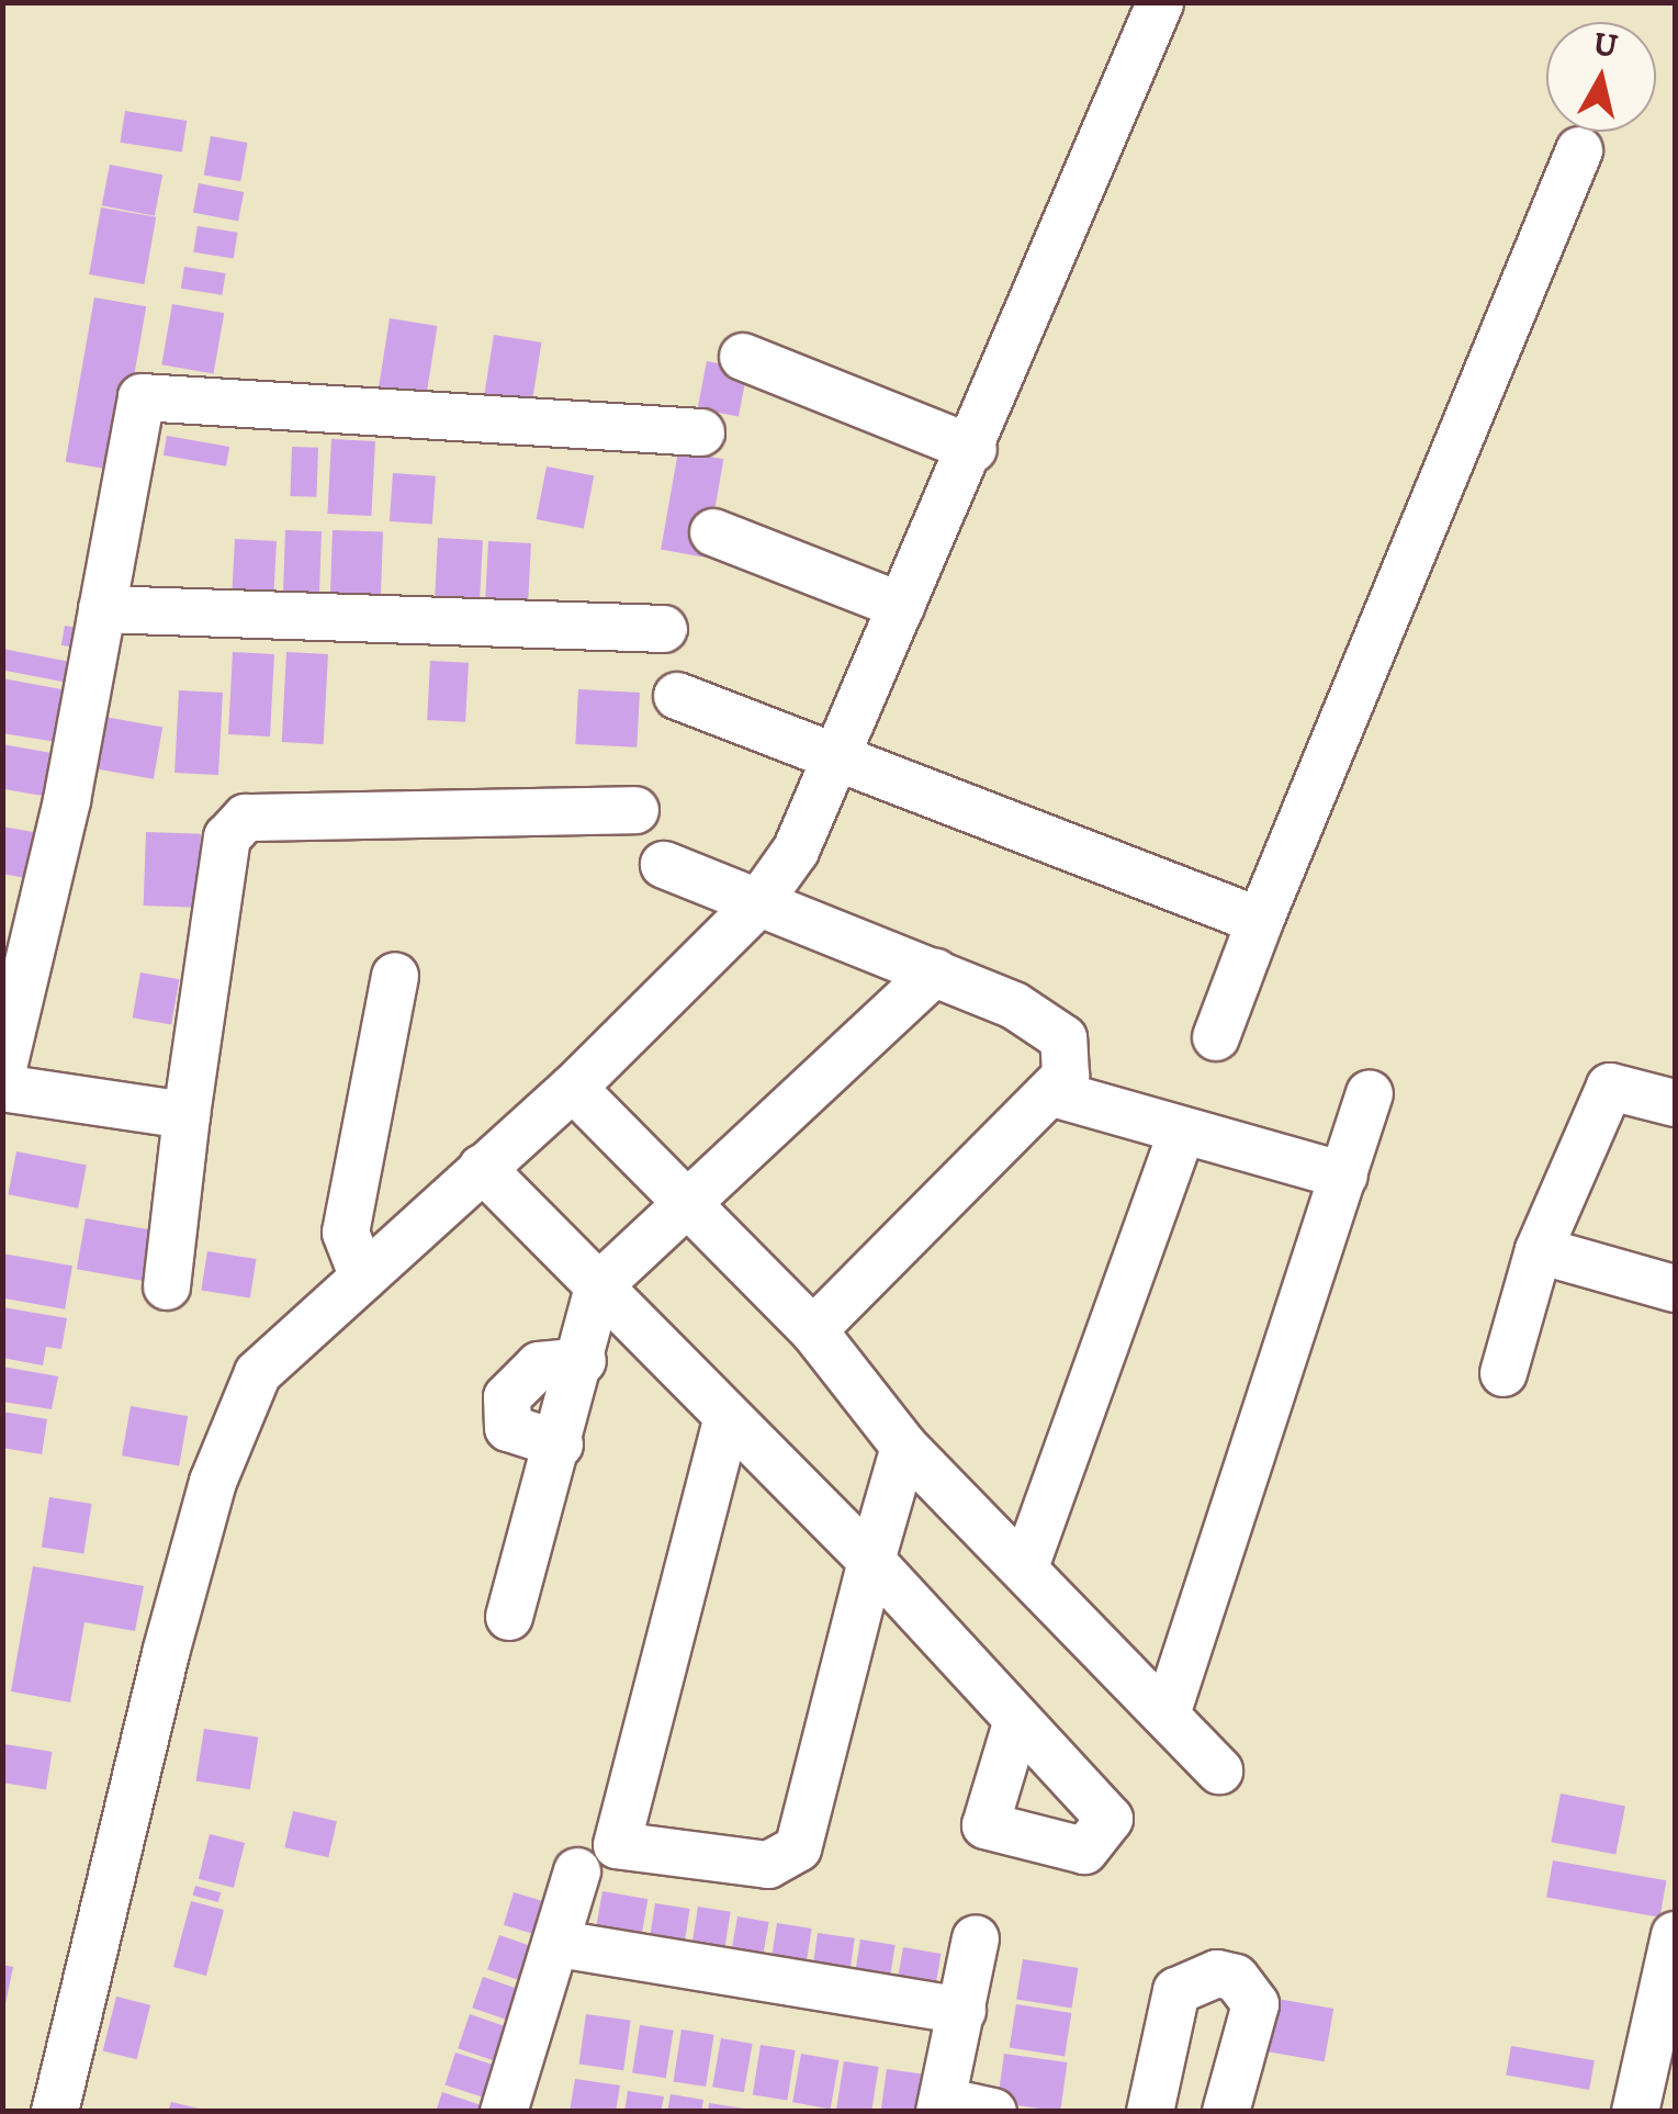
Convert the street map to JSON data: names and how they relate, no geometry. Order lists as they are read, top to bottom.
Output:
{
  "north": "top"
}
